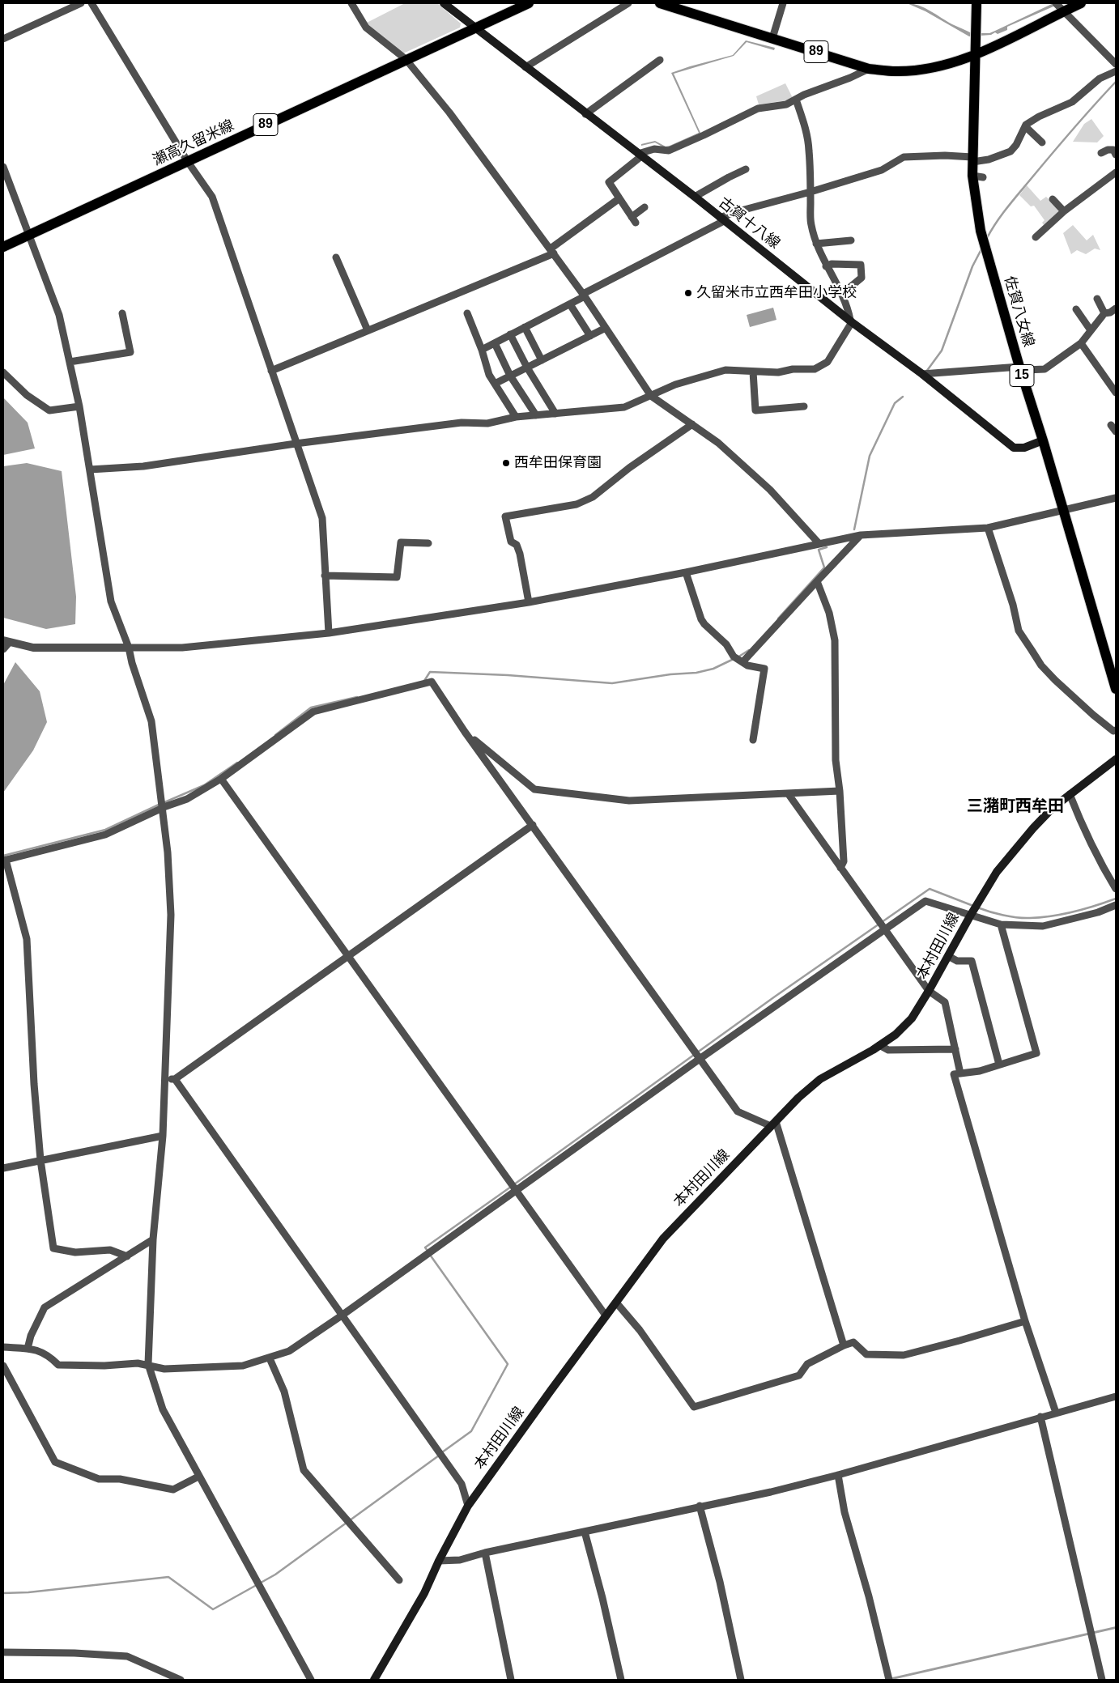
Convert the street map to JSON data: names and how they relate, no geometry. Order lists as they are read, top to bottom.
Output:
{
  "streets": {
    "main road": [
      "89",
      "瀬高久留米線",
      "古賀十八線",
      "佐賀八女線",
      "15",
      "本村田川線"
    ]
  },
  "crossings": [
    ["89", "佐賀八女線"],
    ["瀬高久留米線", "古賀十八線"],
    ["古賀十八線", "佐賀八女線"]
  ],
  "districts": ["三潴町西牟田"],
  "places": ["久留米市立西牟田小学校", "西牟田保育園"]
}
